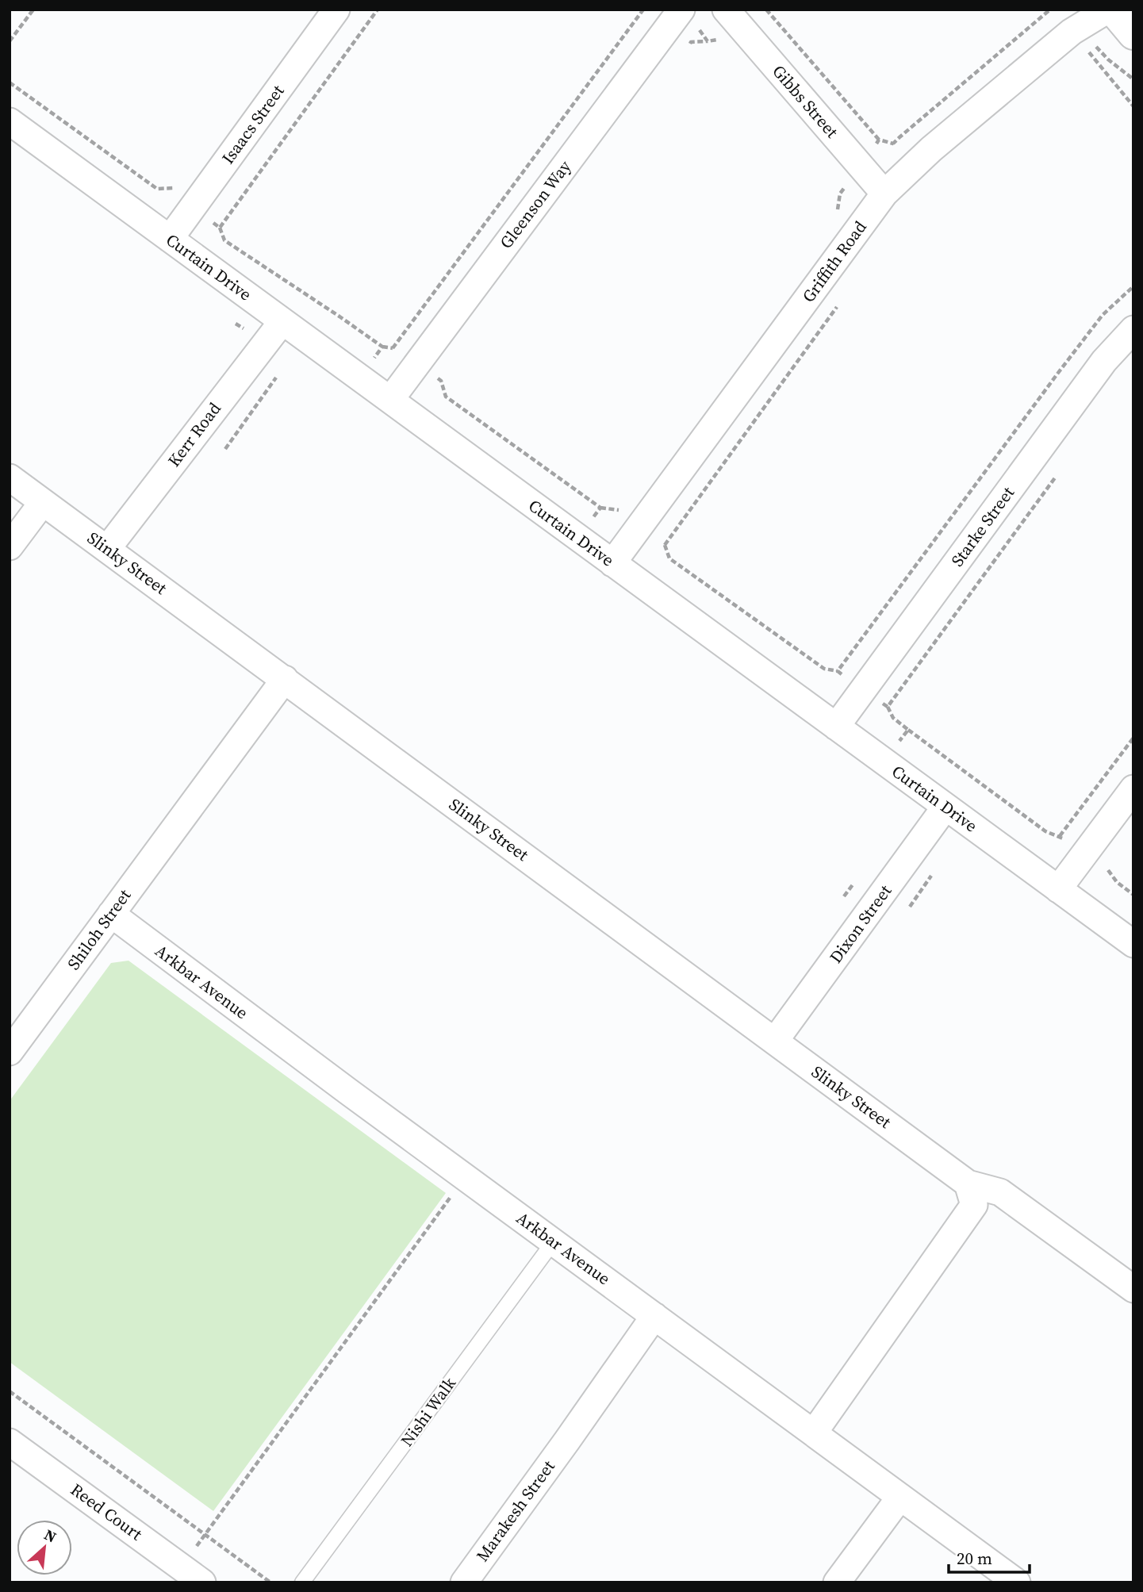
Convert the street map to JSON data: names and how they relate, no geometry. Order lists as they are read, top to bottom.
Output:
{
  "streets": {
    "street": [
      "Gibbs Street",
      "Isaacs Street",
      "Gleenson Way",
      "Griffith Road",
      "Curtain Drive",
      "Kerr Road",
      "Starke Street",
      "Slinky Street",
      "Dixon Street",
      "Shiloh Street",
      "Arkbar Avenue",
      "Marakesh Street",
      "Reed Court"
    ],
    "lane": ["Nishi Walk"]
  },
  "crossings": [
    ["Gibbs Street", "Griffith Road"],
    ["Isaacs Street", "Curtain Drive"],
    ["Gleenson Way", "Curtain Drive"],
    ["Griffith Road", "Curtain Drive"],
    ["Curtain Drive", "Kerr Road"],
    ["Curtain Drive", "Starke Street"],
    ["Curtain Drive", "Dixon Street"],
    ["Kerr Road", "Slinky Street"],
    ["Slinky Street", "Dixon Street"],
    ["Slinky Street", "Shiloh Street"],
    ["Shiloh Street", "Arkbar Avenue"],
    ["Arkbar Avenue", "Nishi Walk"],
    ["Arkbar Avenue", "Marakesh Street"]
  ],
  "scale_bar": "20 m",
  "north": "top right"
}
